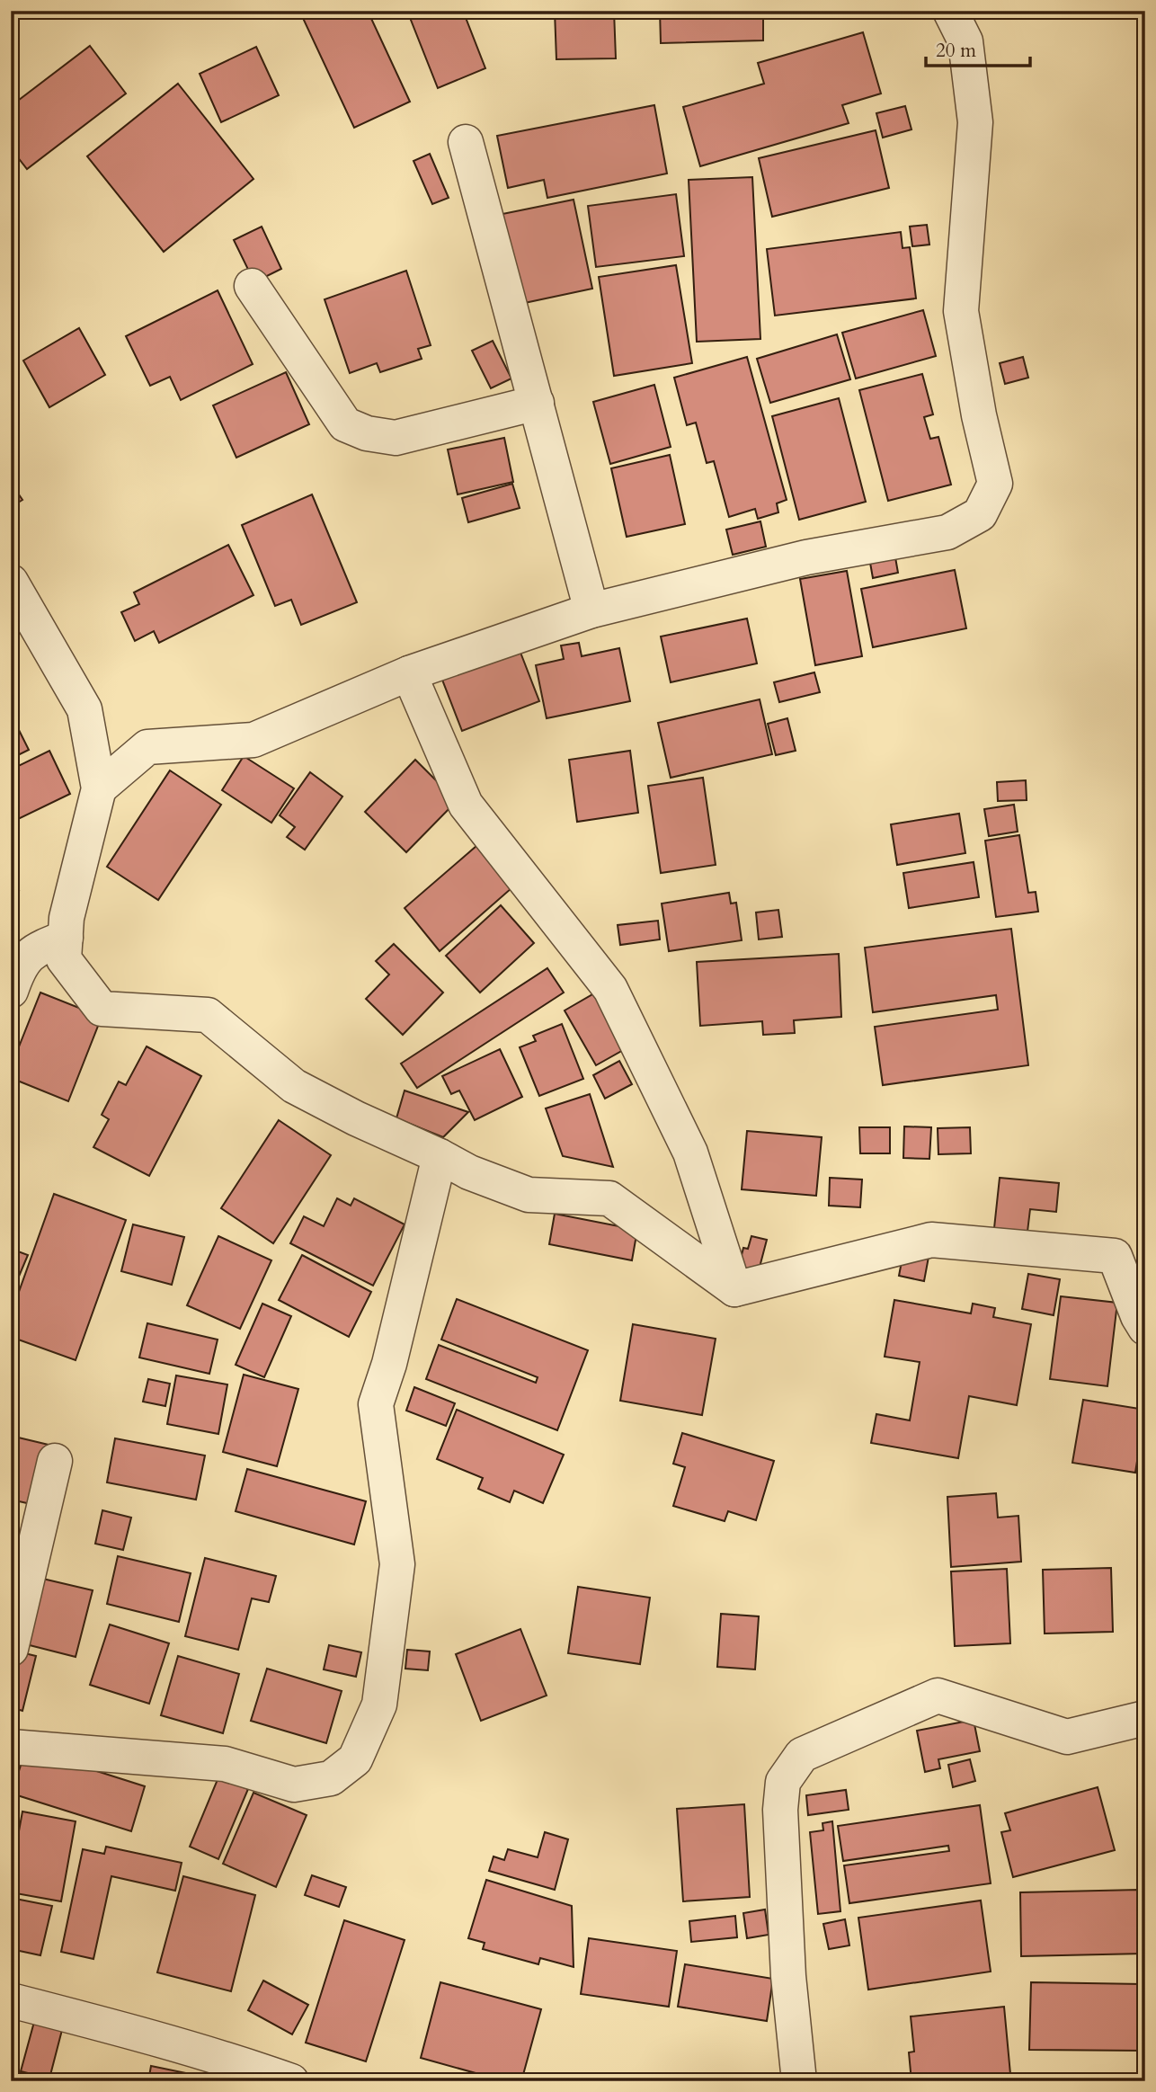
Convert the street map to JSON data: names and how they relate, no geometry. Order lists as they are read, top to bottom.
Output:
{
  "scale_bar": "20 m"
}
